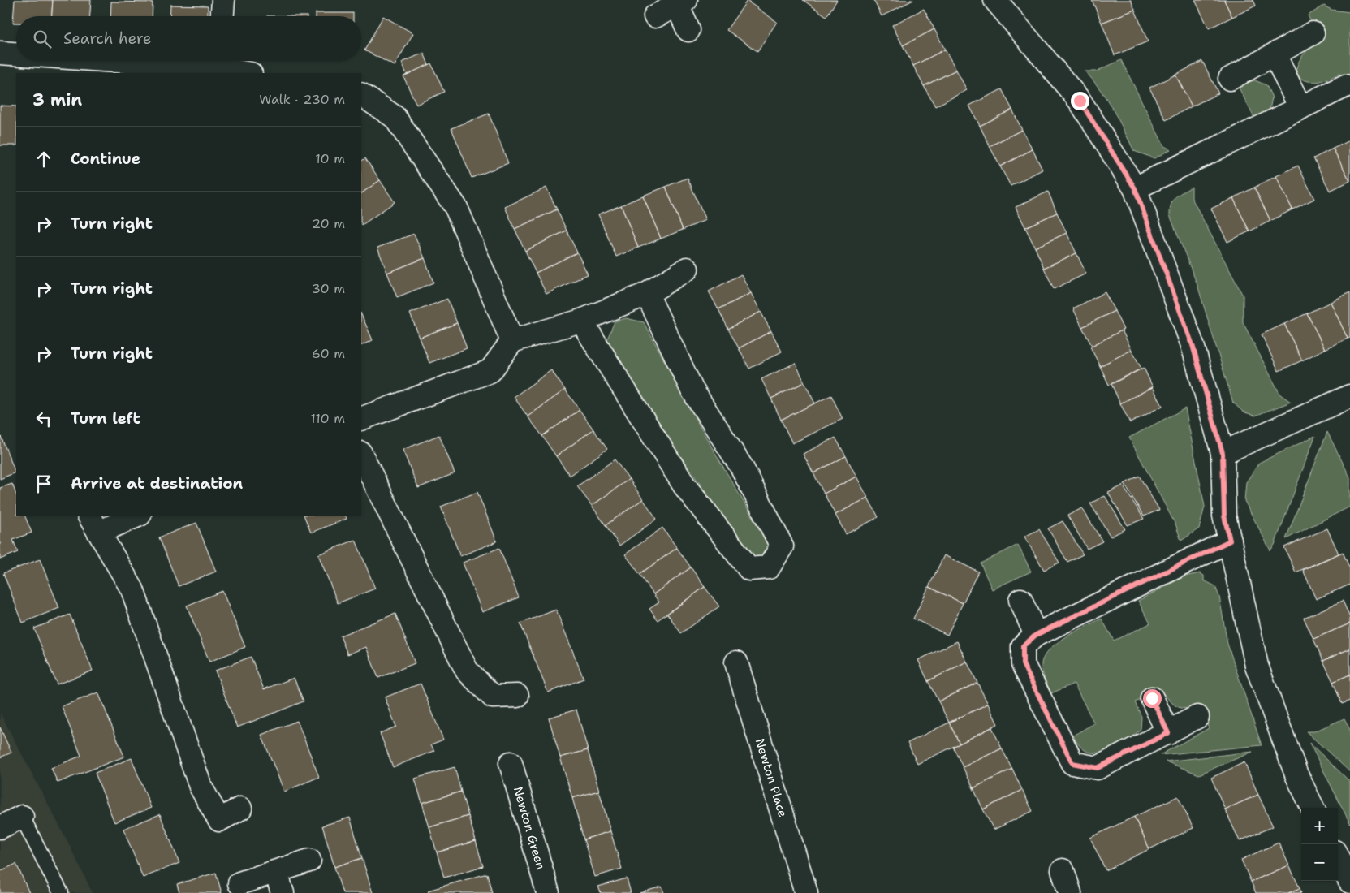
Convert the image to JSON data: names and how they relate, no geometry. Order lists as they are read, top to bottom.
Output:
{
  "streets": {
    "street": ["Newton Place", "Newton Green"]
  },
  "page": {
    "search": "Search here",
    "heading": ["3 min", "Walk · 230 m"],
    "list": [
      ["Continue", "10 m"],
      ["Turn right", "20 m"],
      ["Turn right", "30 m"],
      ["Turn right", "60 m"],
      ["Turn left", "110 m"],
      "Arrive at destination"
    ],
    "map_buttons": ["+", "−"]
  }
}
